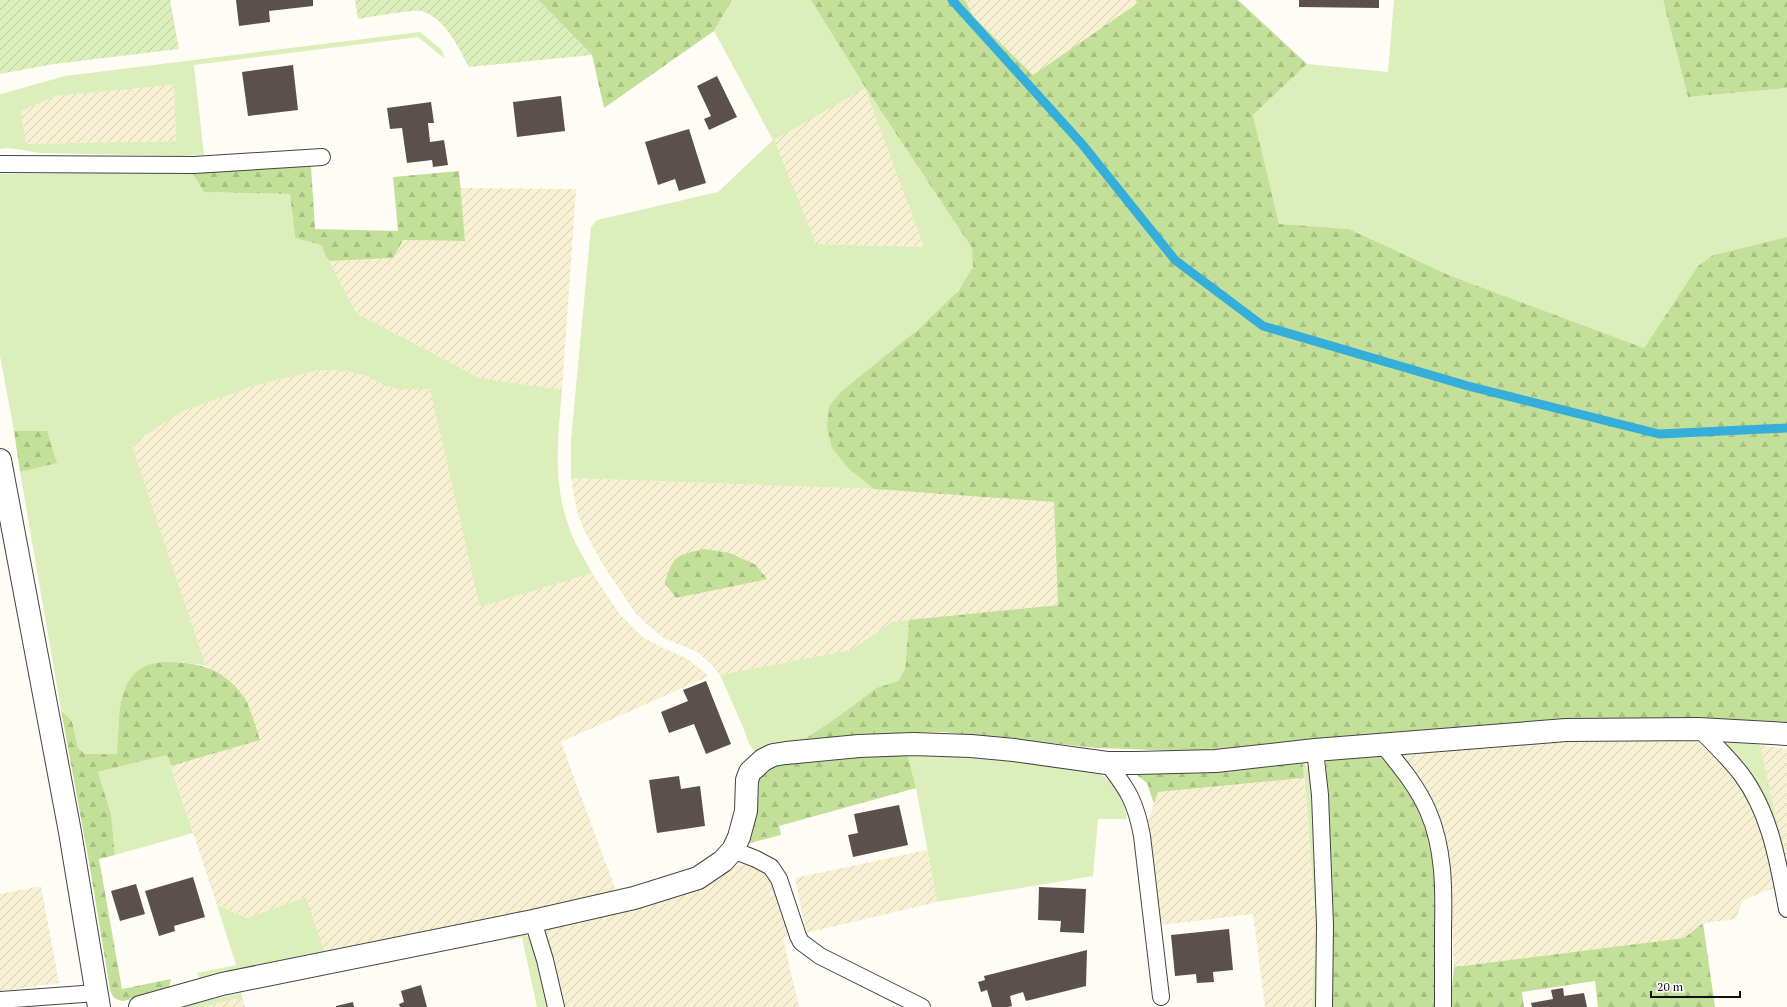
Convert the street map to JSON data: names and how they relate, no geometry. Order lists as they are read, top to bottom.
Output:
{
  "scale_bar": "20 m"
}
